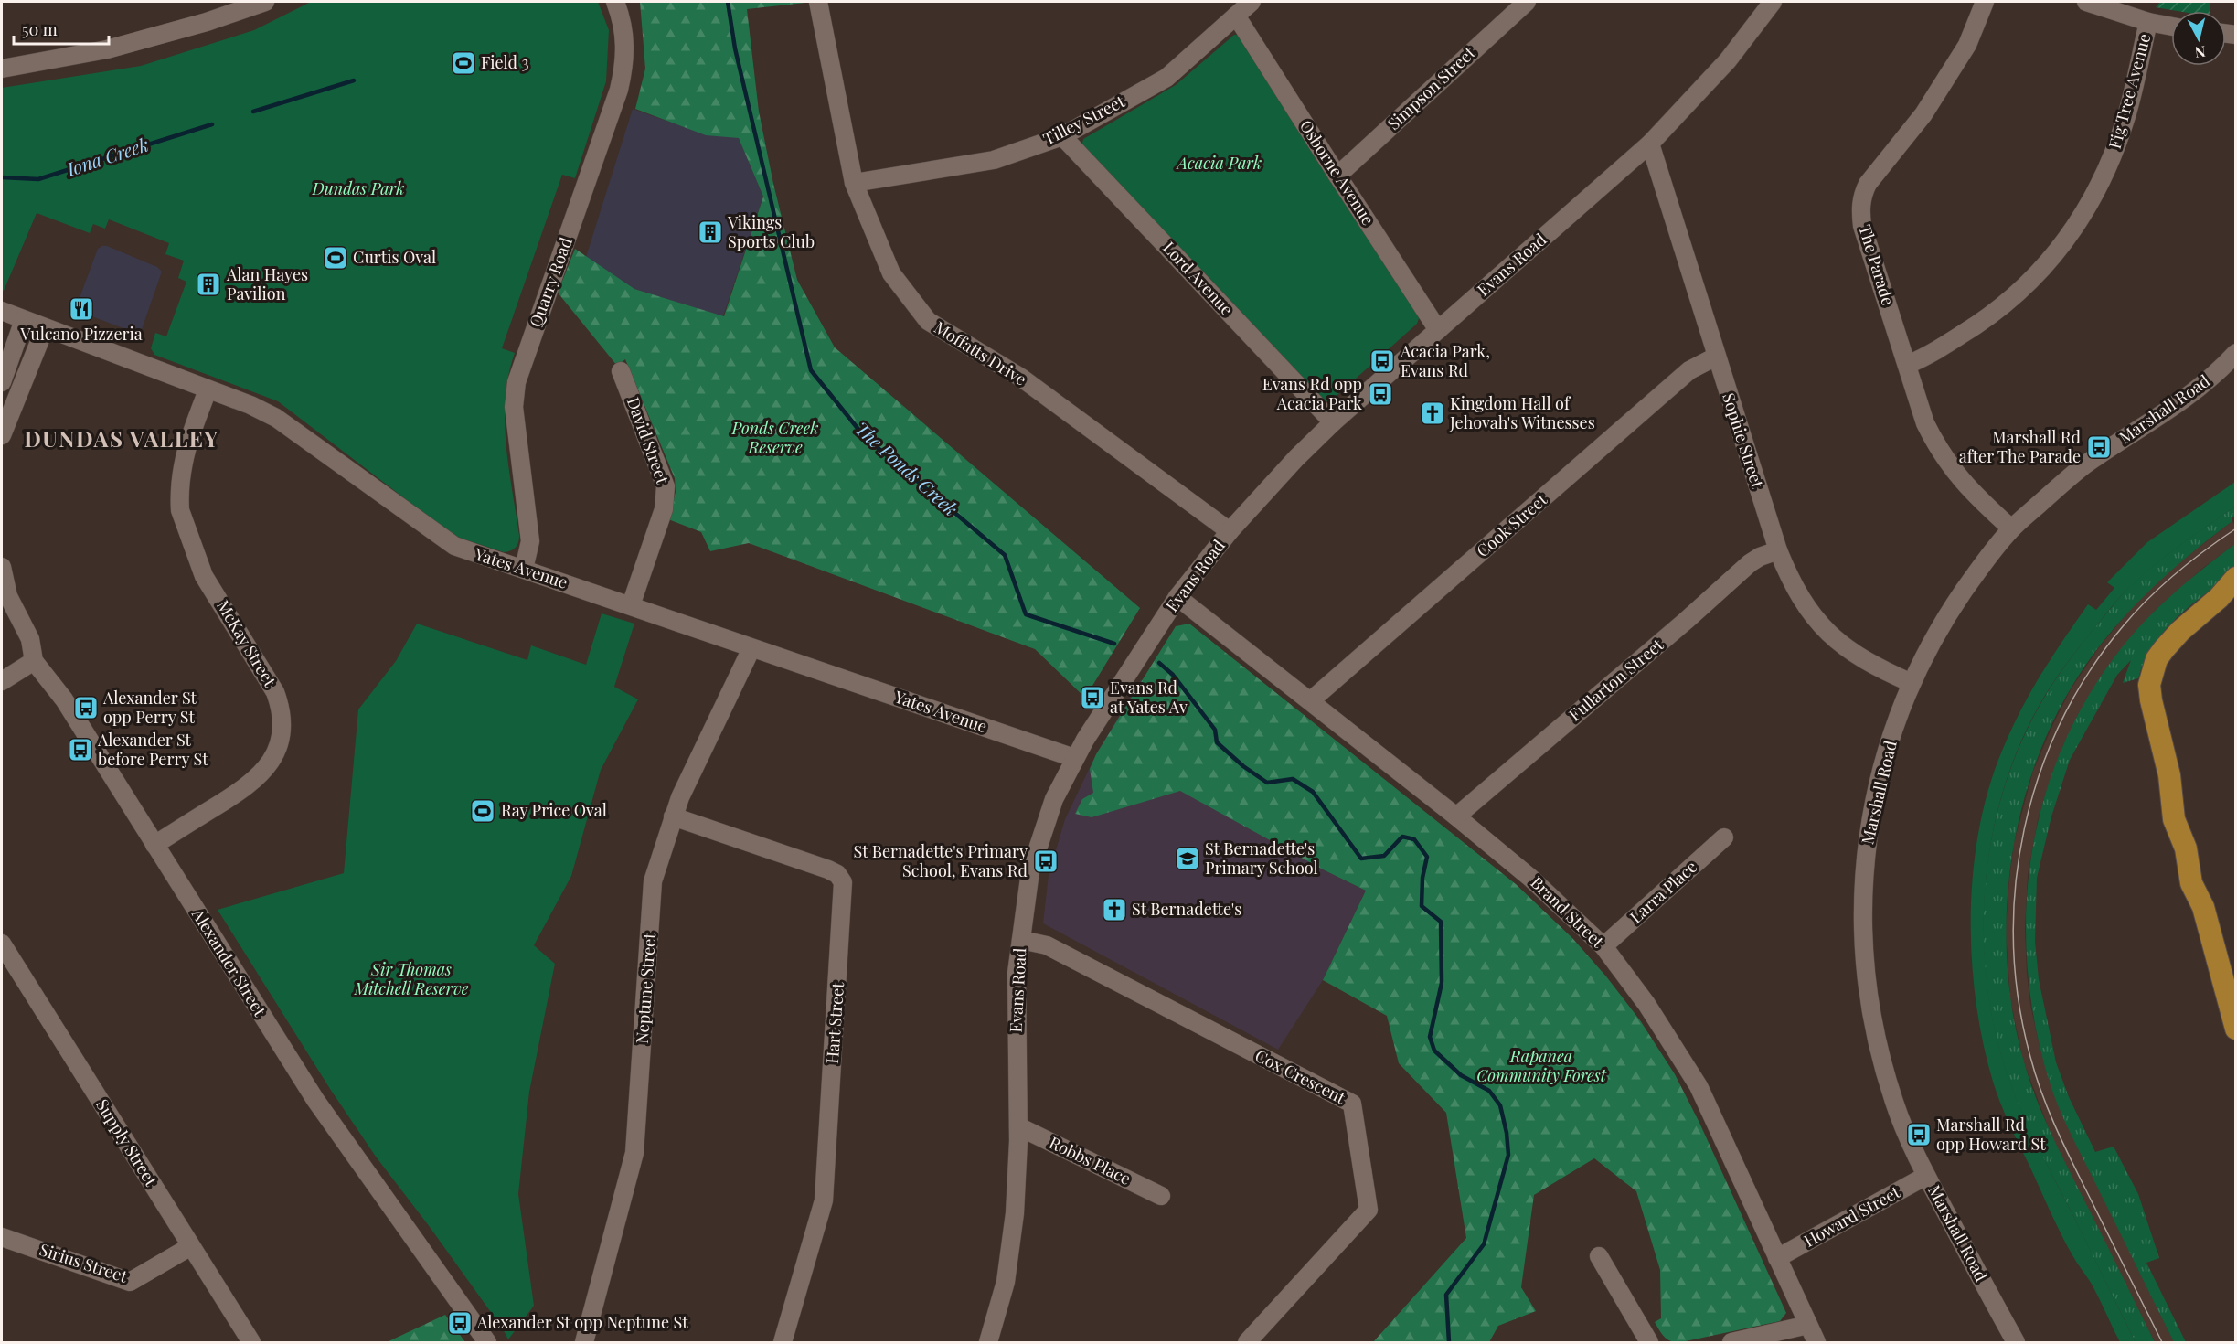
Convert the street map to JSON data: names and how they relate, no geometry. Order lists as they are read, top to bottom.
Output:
{
  "streets": {
    "street": [
      "Simpson Street",
      "Fig Tree Avenue",
      "Tilley Street",
      "Osborne Avenue",
      "Evans Road",
      "The Parade",
      "Lord Avenue",
      "Quarry Road",
      "Moffatts Drive",
      "Marshall Road",
      "David Street",
      "Sophie Street",
      "Cook Street",
      "Yates Avenue",
      "McKay Street",
      "Fullarton Street",
      "Larra Place",
      "Brand Street",
      "Alexander Street",
      "Neptune Street",
      "Hart Street",
      "Cox Crescent",
      "Supply Street",
      "Robbs Place",
      "Howard Street",
      "Sirius Street"
    ]
  },
  "crossings": [
    ["Simpson Street", "Osborne Avenue"],
    ["Fig Tree Avenue", "The Parade"],
    ["Tilley Street", "Osborne Avenue"],
    ["Tilley Street", "Lord Avenue"],
    ["Tilley Street", "Moffatts Drive"],
    ["Osborne Avenue", "Evans Road"],
    ["Evans Road", "Lord Avenue"],
    ["Evans Road", "Moffatts Drive"],
    ["Evans Road", "Sophie Street"],
    ["Evans Road", "Yates Avenue"],
    ["Evans Road", "Brand Street"],
    ["Evans Road", "Cox Crescent"],
    ["Evans Road", "Robbs Place"],
    ["The Parade", "Marshall Road"],
    ["Quarry Road", "Yates Avenue"],
    ["Marshall Road", "Sophie Street"],
    ["Marshall Road", "Howard Street"],
    ["David Street", "Yates Avenue"],
    ["Sophie Street", "Cook Street"],
    ["Sophie Street", "Fullarton Street"],
    ["Cook Street", "Brand Street"],
    ["Yates Avenue", "McKay Street"],
    ["Yates Avenue", "Neptune Street"],
    ["McKay Street", "Alexander Street"],
    ["Fullarton Street", "Brand Street"],
    ["Larra Place", "Brand Street"],
    ["Brand Street", "Howard Street"],
    ["Neptune Street", "Hart Street"],
    ["Supply Street", "Sirius Street"]
  ],
  "districts": ["DUNDAS VALLEY"],
  "water": ["Iona Creek", "The Ponds Creek"],
  "parks": [
    "Acacia Park",
    "Dundas Park",
    "Ponds Creek Reserve",
    "Sir Thomas Mitchell Reserve",
    "Rapanea Community Forest"
  ],
  "places": {
    "sports": ["Field 3", "Curtis Oval", "Ray Price Oval"],
    "building": ["Vikings Sports Club", "Alan Hayes Pavilion"],
    "restaurant": ["Vulcano Pizzeria"],
    "bus stop": [
      "Acacia Park, Evans Rd",
      "Evans Rd opp Acacia Park",
      "Marshall Rd after The Parade",
      "Evans Rd at Yates Av",
      "Alexander St opp Perry St",
      "Alexander St before Perry St",
      "St Bernadette's Primary School, Evans Rd",
      "Marshall Rd opp Howard St",
      "Alexander St opp Neptune St"
    ],
    "church": ["Kingdom Hall of Jehovah's Witnesses", "St Bernadette's"],
    "school or university": ["St Bernadette's Primary School"]
  },
  "scale_bar": "50 m",
  "north": "bottom"
}
